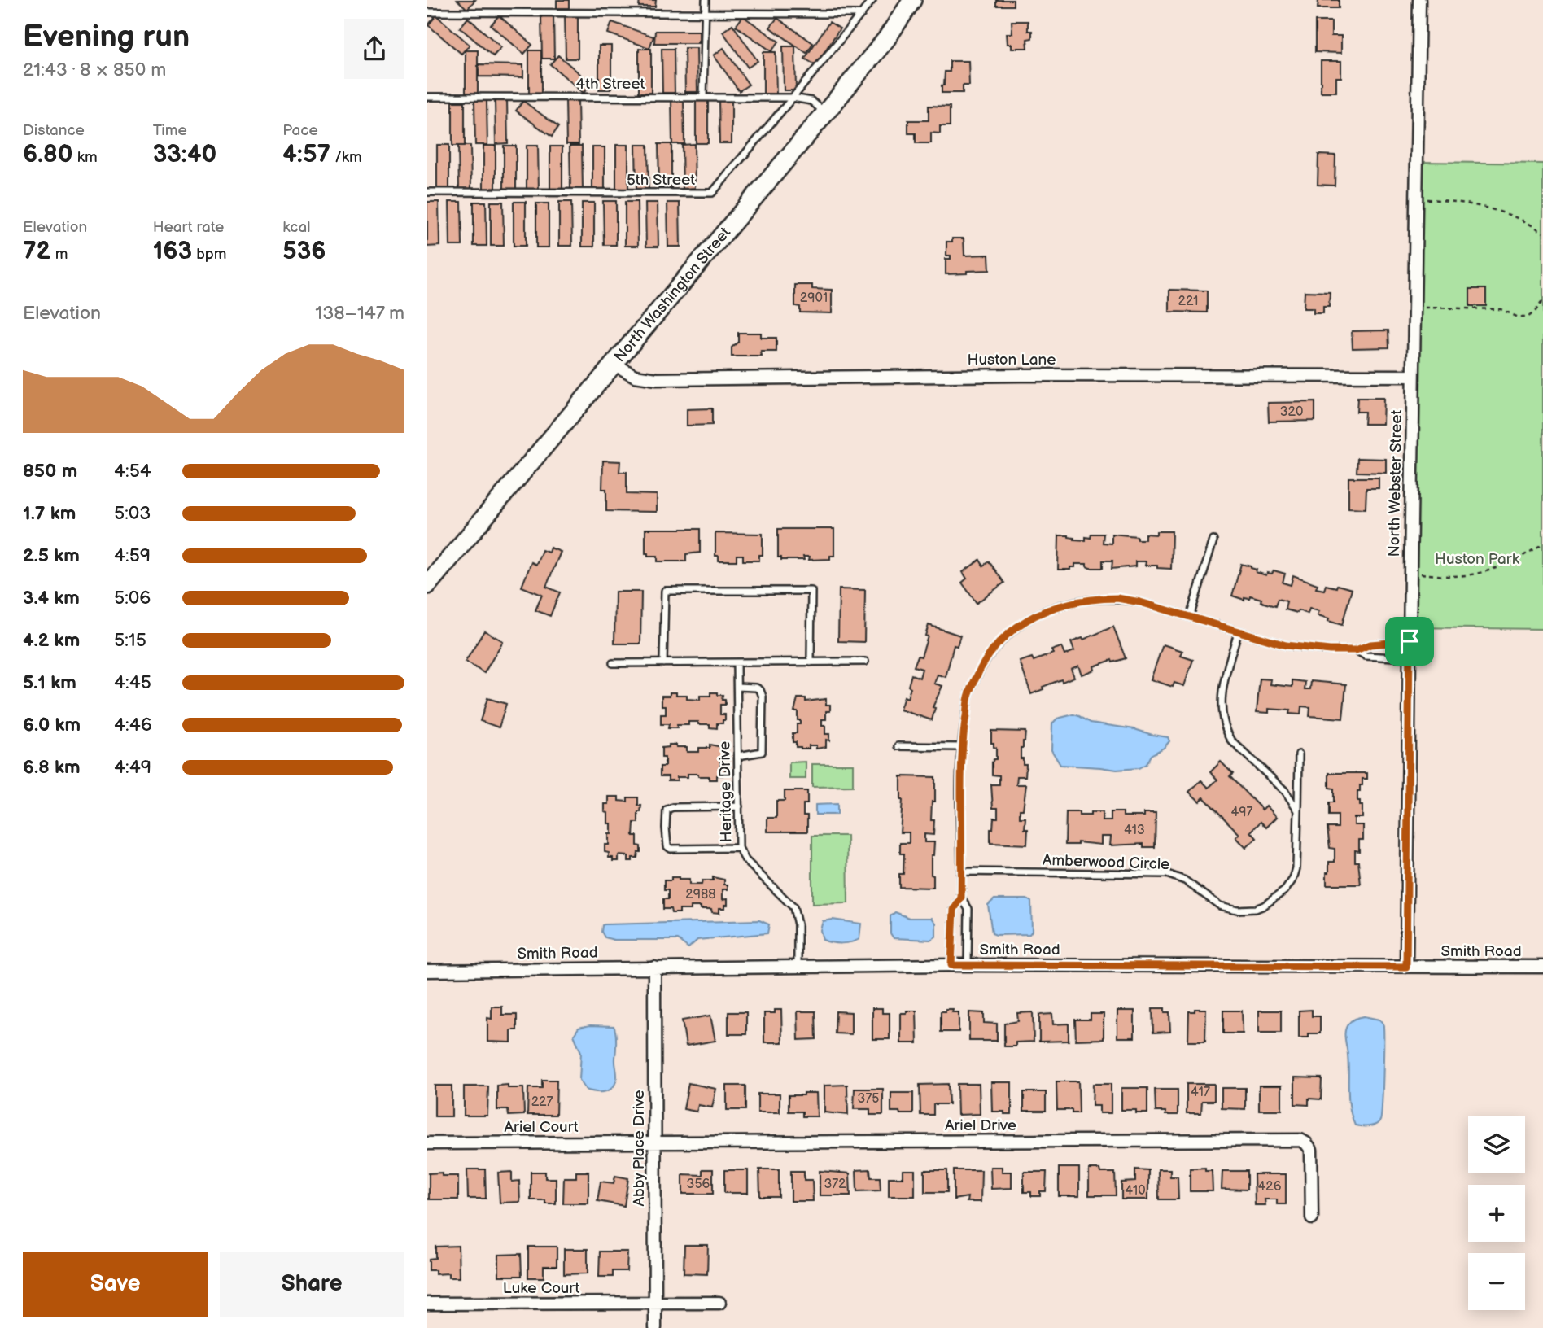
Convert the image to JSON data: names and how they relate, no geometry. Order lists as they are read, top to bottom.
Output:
{
  "streets": {
    "main road": ["North Washington Street"],
    "street": [
      "Huston Lane",
      "North Webster Street",
      "Smith Road",
      "Ariel Drive",
      "Ariel Court",
      "Abby Place Drive",
      "Luke Court"
    ],
    "lane": [
      "4th Street",
      "5th Street",
      "Heritage Drive",
      "Amberwood Circle"
    ]
  },
  "crossings": [
    ["4th Street", "5th Street"],
    ["4th Street", "North Washington Street"],
    ["North Washington Street", "Huston Lane"],
    ["Huston Lane", "North Webster Street"],
    ["North Webster Street", "Smith Road"],
    ["Heritage Drive", "Smith Road"],
    ["Smith Road", "Abby Place Drive"],
    ["Ariel Drive", "Ariel Court"],
    ["Ariel Drive", "Abby Place Drive"],
    ["Ariel Court", "Abby Place Drive"],
    ["Abby Place Drive", "Luke Court"]
  ],
  "parks": ["Huston Park"],
  "house_numbers": [
    "2901",
    "221",
    "320",
    "497",
    "413",
    "2988",
    "417",
    "375",
    "227",
    "356",
    "372",
    "426",
    "410"
  ],
  "page": {
    "heading": ["Evening run", "21:43 · 8 × 850 m"],
    "stats": [
      ["Distance", "6.80 km"],
      ["Time", "33:40"],
      ["Pace", "4:57 /km"],
      ["Elevation", "72 m"],
      ["Heart rate", "163 bpm"],
      ["kcal", "536"]
    ],
    "chart": ["Elevation", "138–147 m"],
    "list": [
      {
        "name": "850 m",
        "note": "4:54"
      },
      {
        "name": "1.7 km",
        "note": "5:03"
      },
      {
        "name": "2.5 km",
        "note": "4:59"
      },
      {
        "name": "3.4 km",
        "note": "5:06"
      },
      {
        "name": "4.2 km",
        "note": "5:15"
      },
      {
        "name": "5.1 km",
        "note": "4:45"
      },
      {
        "name": "6.0 km",
        "note": "4:46"
      },
      {
        "name": "6.8 km",
        "note": "4:49"
      }
    ],
    "map_buttons": ["+", "−"],
    "buttons": ["Save", "Share"]
  }
}
